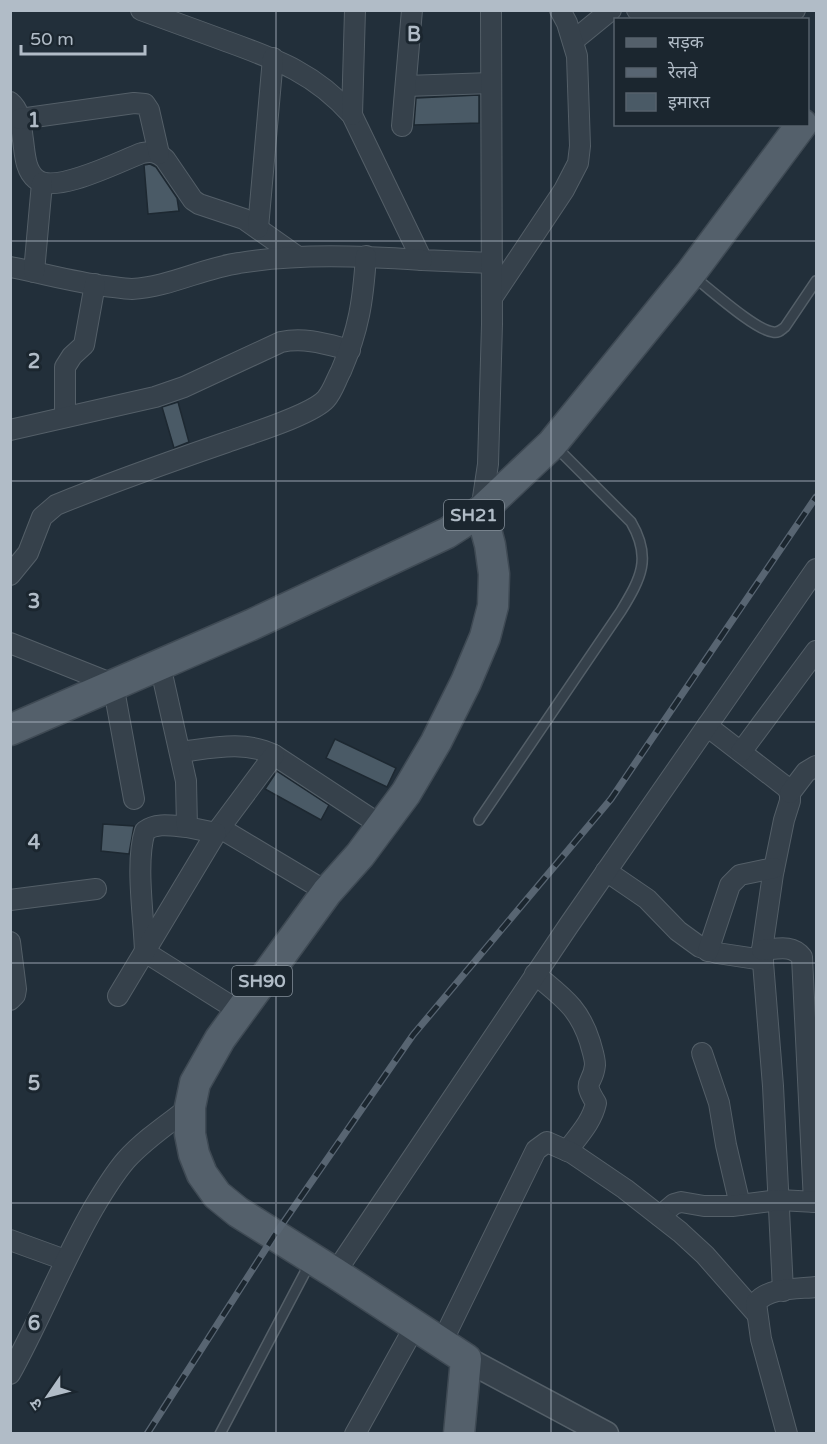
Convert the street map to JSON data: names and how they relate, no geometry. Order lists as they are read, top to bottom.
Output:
{
  "streets": {
    "main road": ["SH21", "SH90"]
  },
  "crossings": [
    ["SH21", "SH90"]
  ],
  "legend": ["सड़क", "रेलवे", "इमारत"],
  "scale_bar": "50 m",
  "north": "bottom left",
  "grid": {
    "columns": ["B"],
    "rows": [
      "1",
      "2",
      "3",
      "4",
      "5",
      "6"
    ]
  }
}
